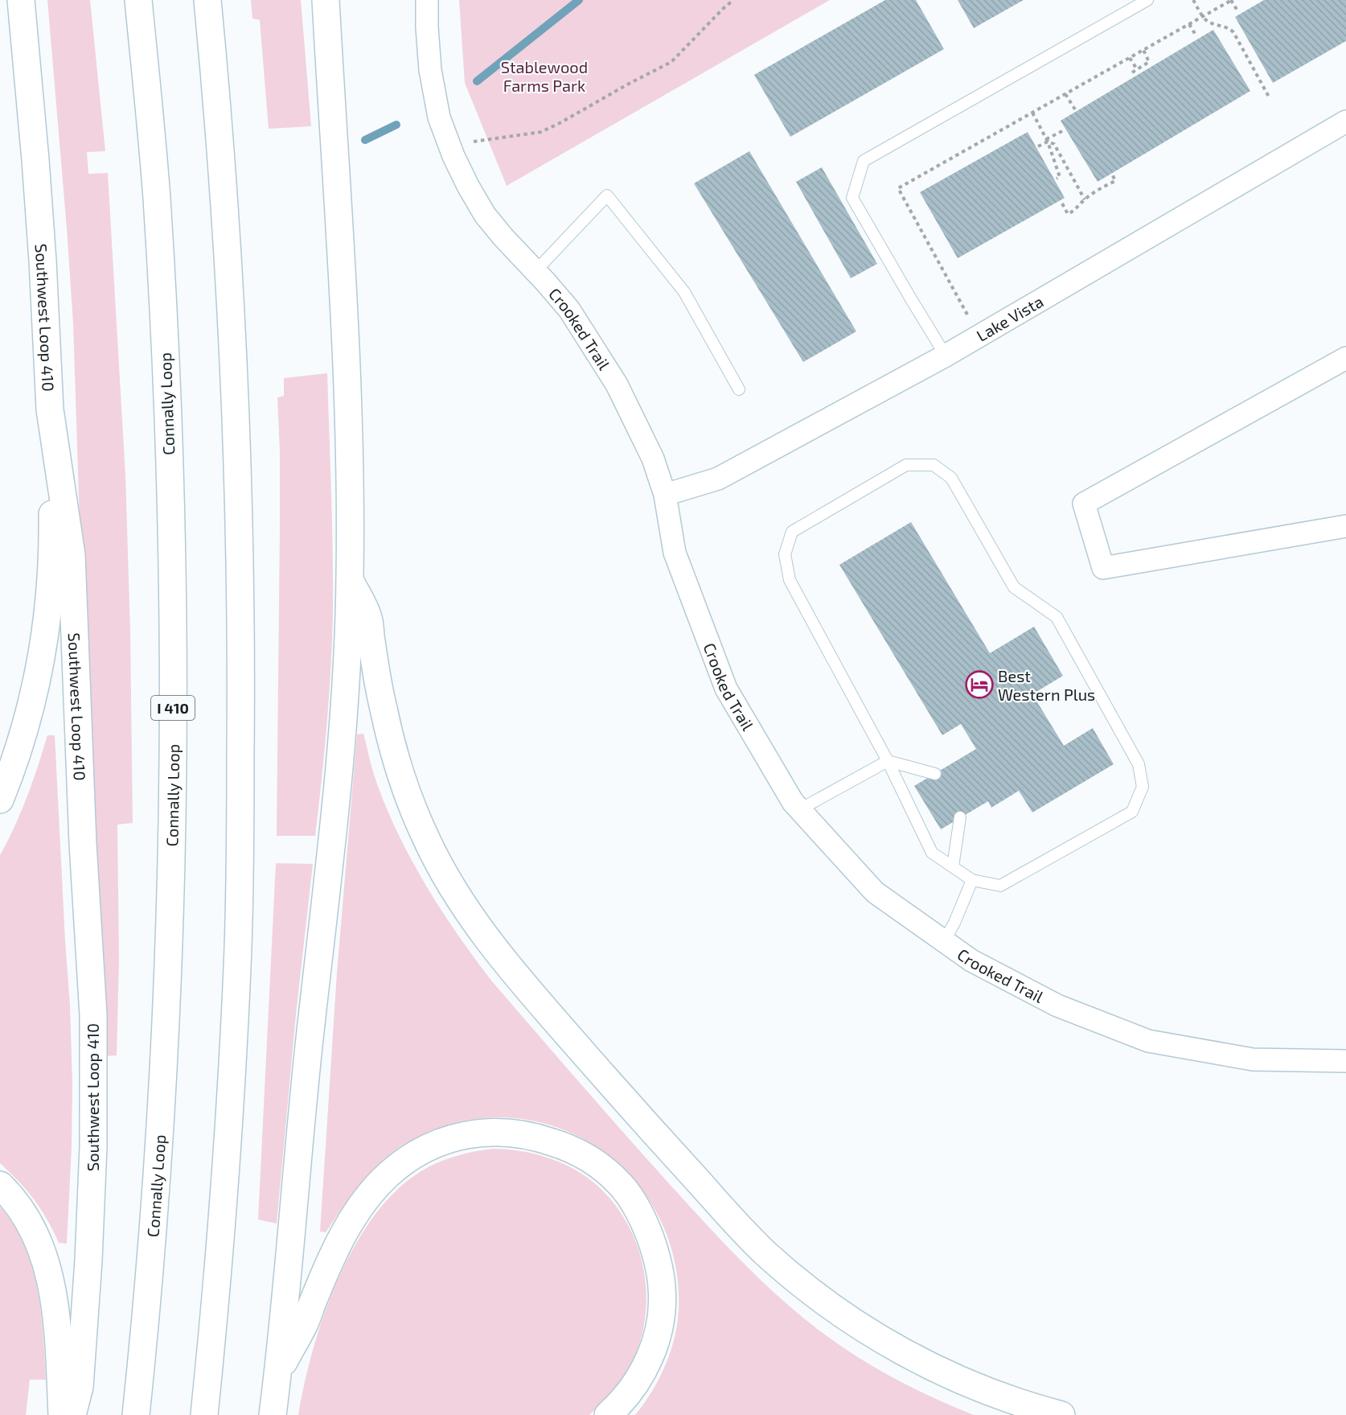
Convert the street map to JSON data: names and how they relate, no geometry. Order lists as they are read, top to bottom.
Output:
{
  "streets": {
    "main road": ["Southwest Loop 410", "Connally Loop", "I 410"],
    "street": ["Lake Vista", "Crooked Trail"]
  },
  "crossings": [
    ["Lake Vista", "Crooked Trail"]
  ],
  "parks": ["Stablewood Farms Park"],
  "places": {
    "hotel": ["Best Western Plus"]
  }
}
